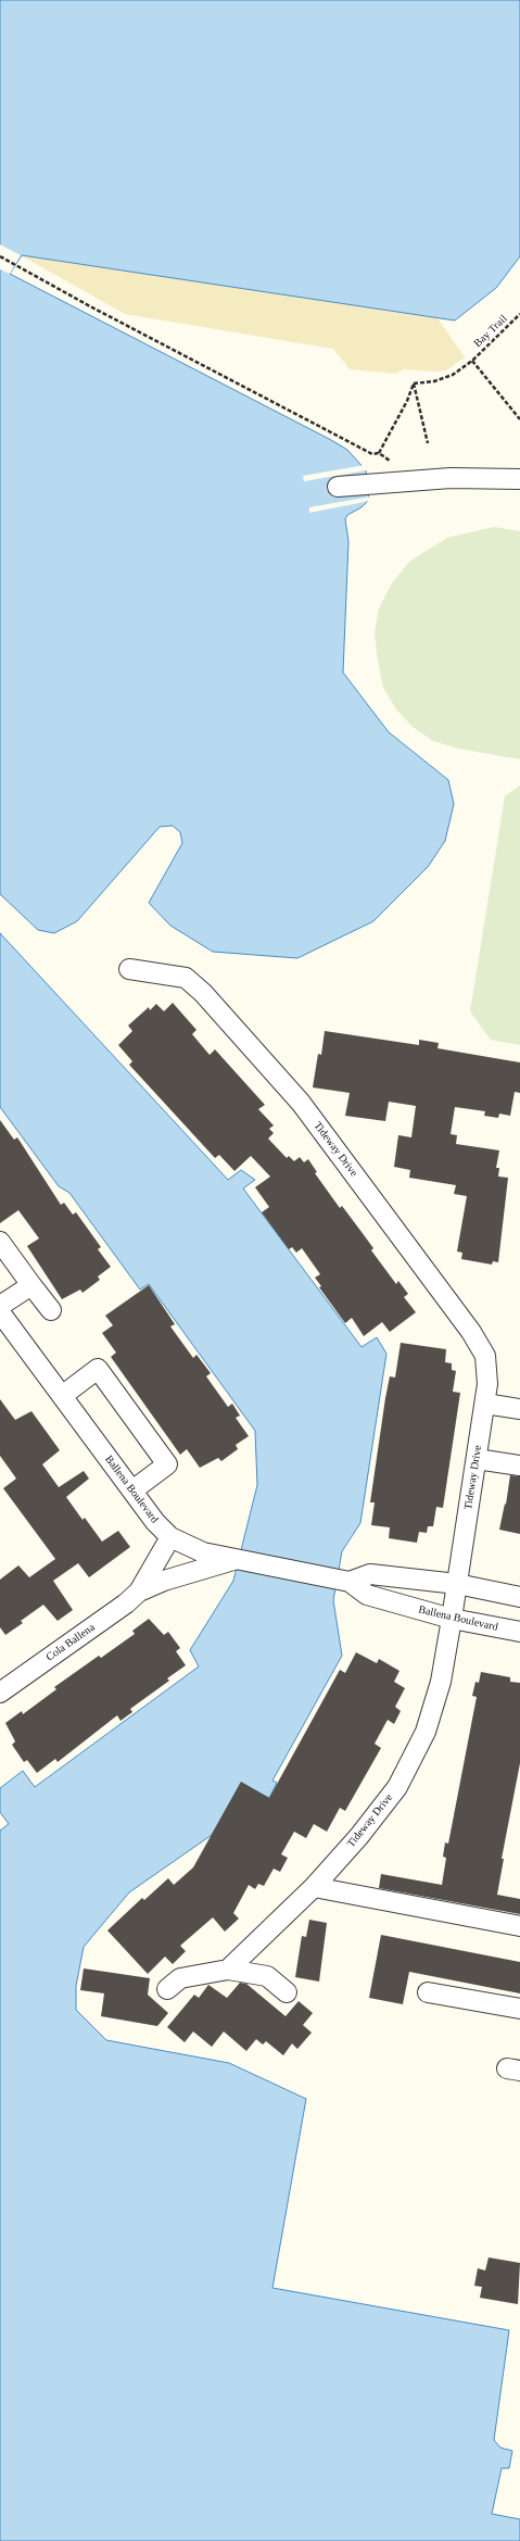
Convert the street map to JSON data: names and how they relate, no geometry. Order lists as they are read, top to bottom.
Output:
{
  "streets": {
    "street": ["Tideway Drive", "Ballena Boulevard", "Cola Ballena"],
    "path": ["Bay Trail"]
  },
  "crossings": [
    ["Tideway Drive", "Ballena Boulevard"],
    ["Ballena Boulevard", "Cola Ballena"]
  ]
}
